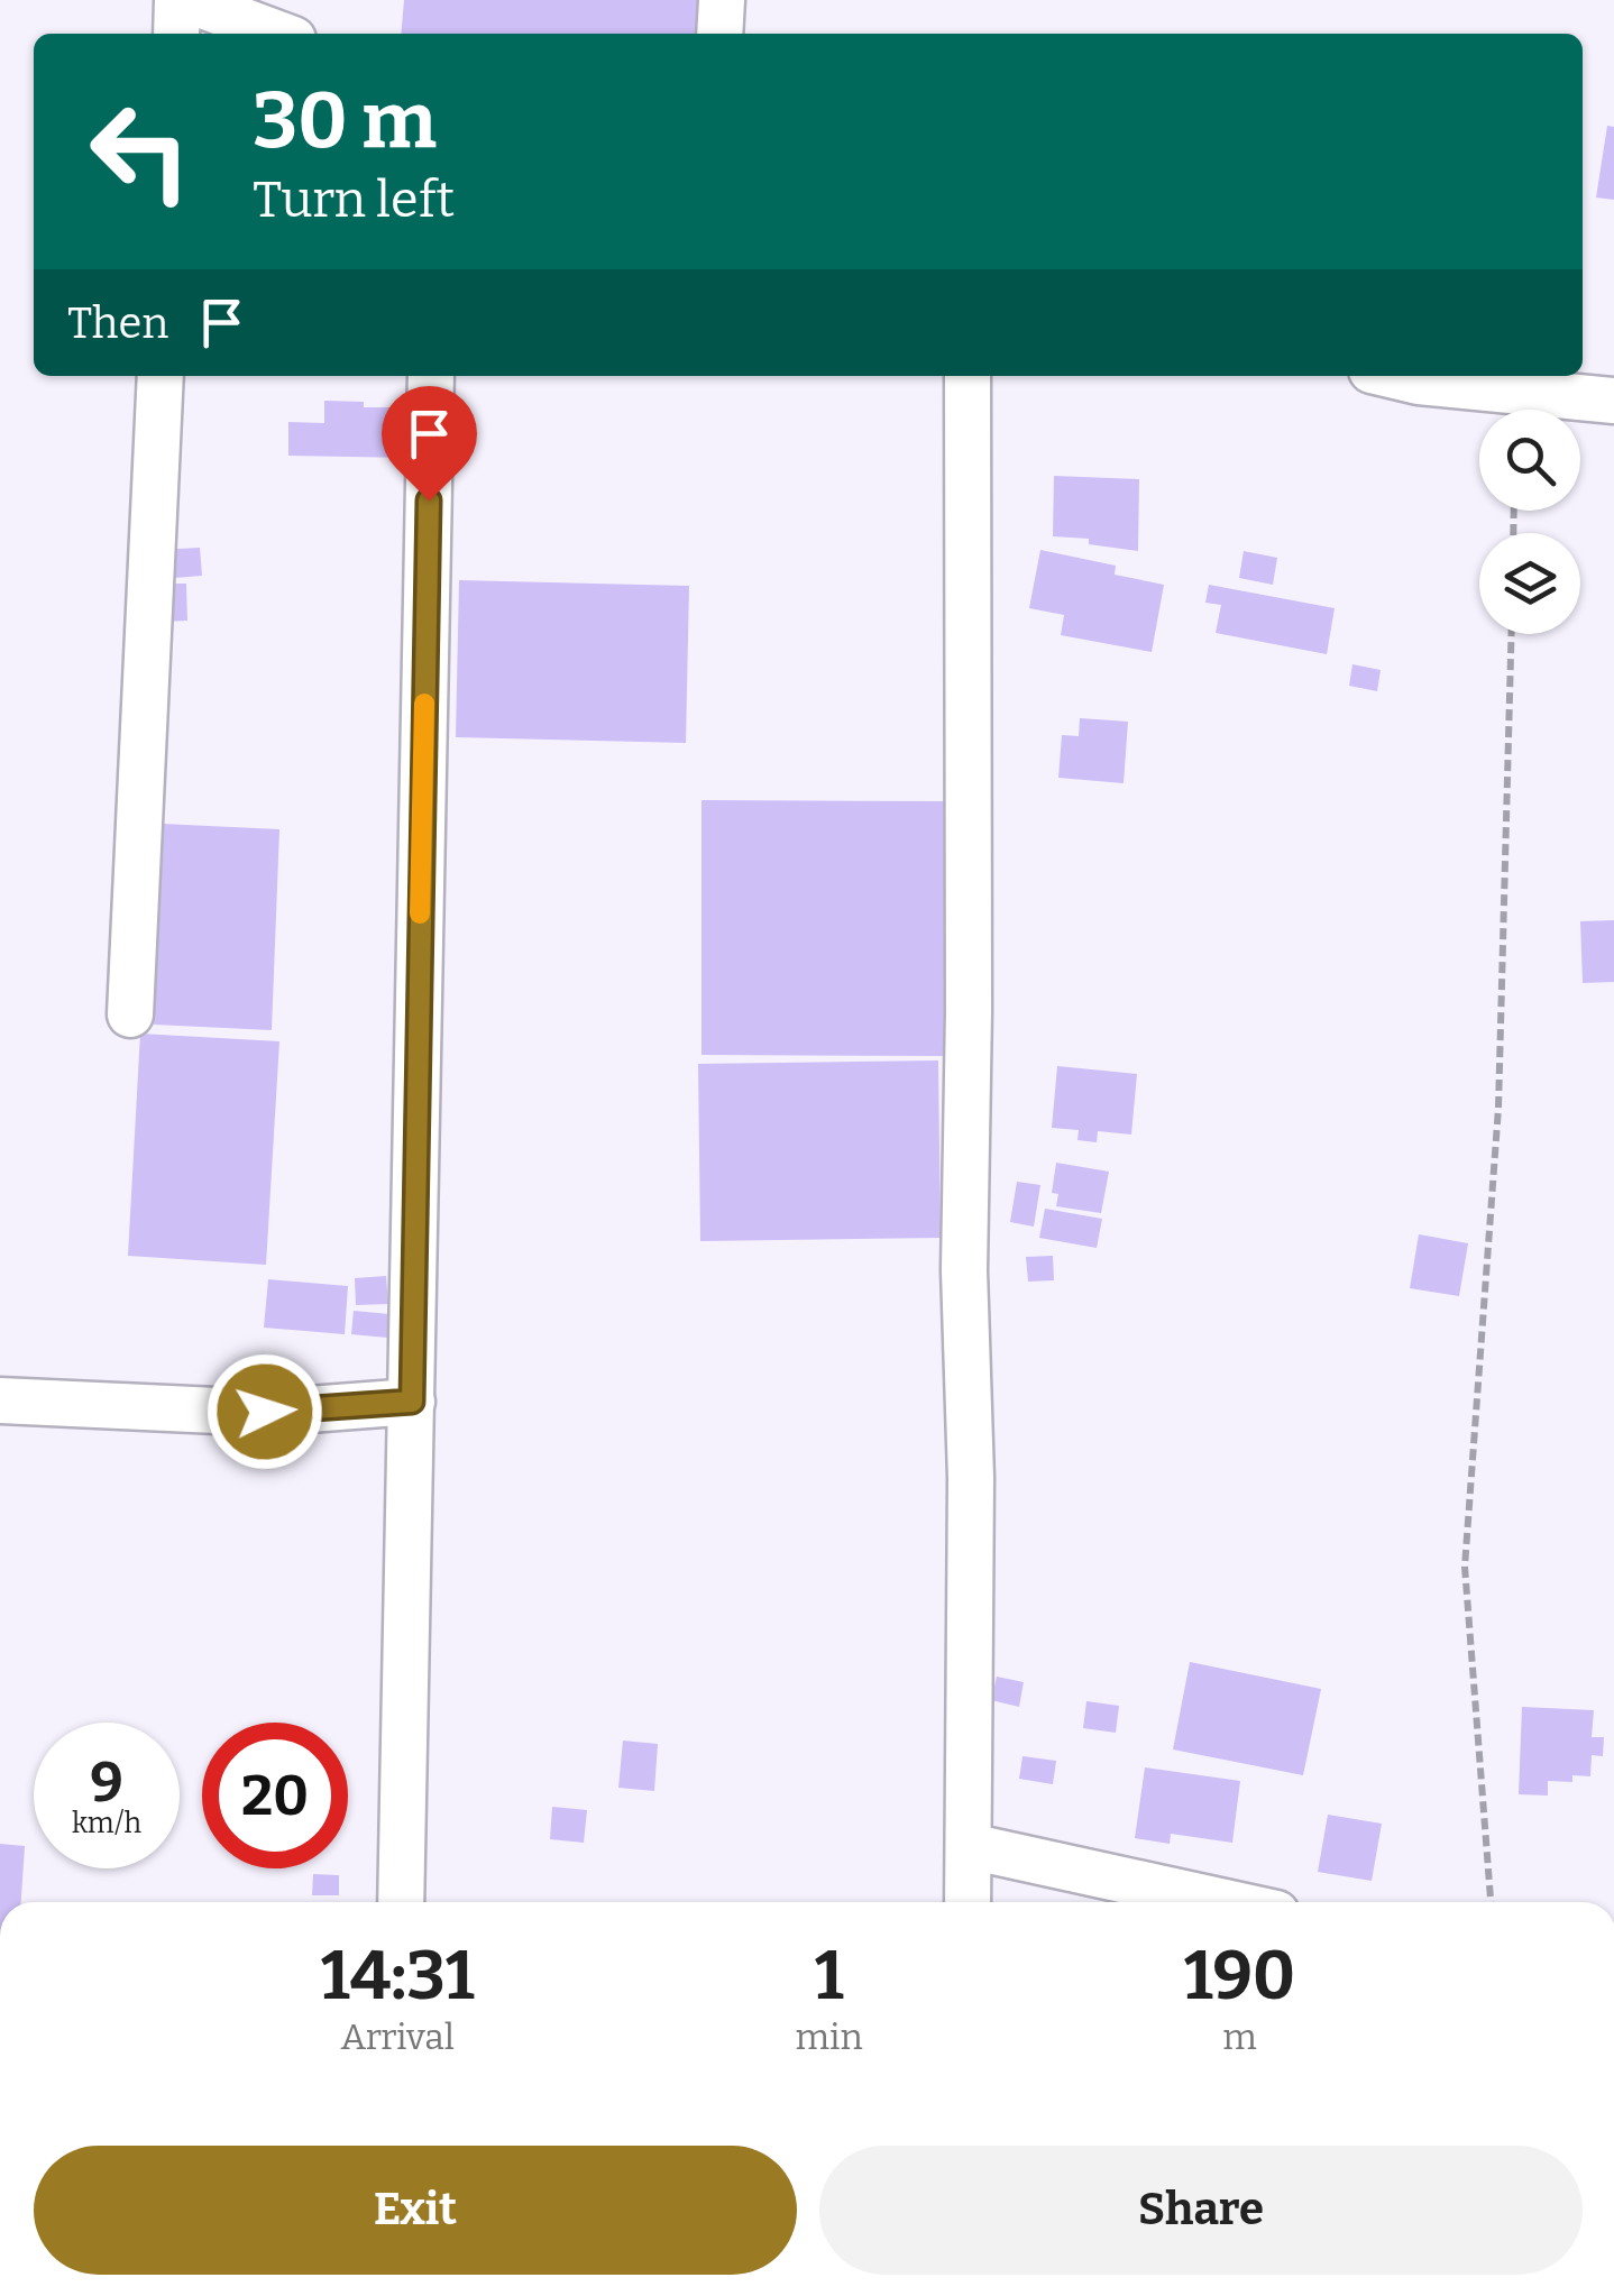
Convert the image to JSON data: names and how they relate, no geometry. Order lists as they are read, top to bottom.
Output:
{
  "page": {
    "turn": ["30 m", "Turn left"],
    "then": "Then",
    "speed": "9 km/h",
    "limit": "20",
    "eta": [
      "14:31",
      "Arrival",
      "1",
      "min",
      "190",
      "m"
    ],
    "buttons": ["Exit", "Share"]
  }
}
